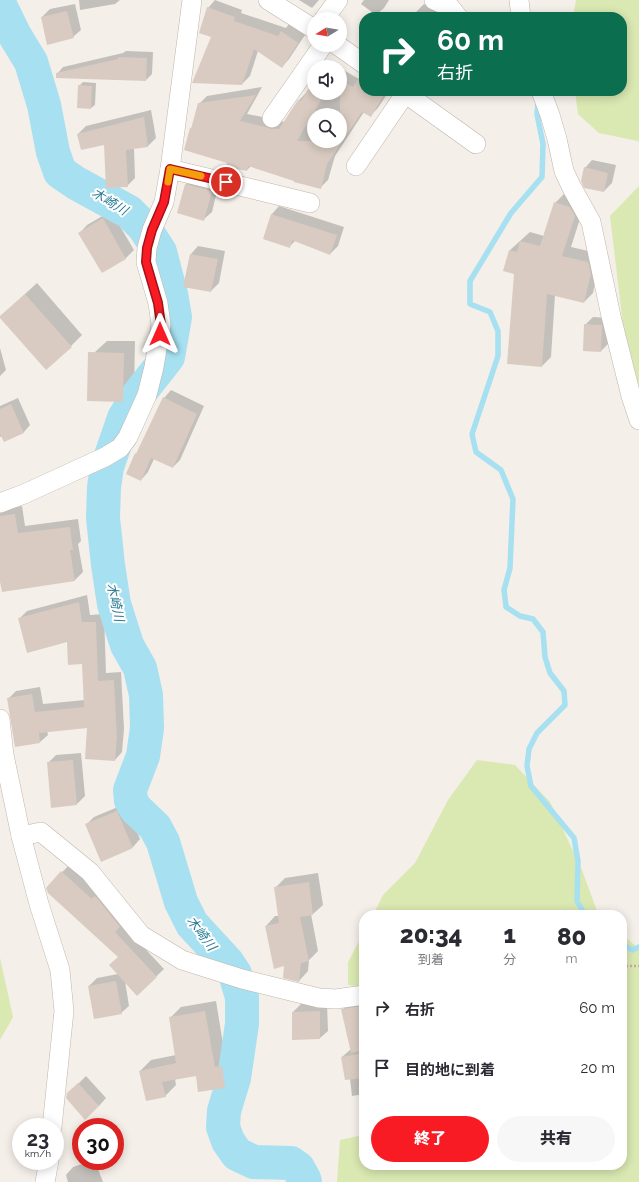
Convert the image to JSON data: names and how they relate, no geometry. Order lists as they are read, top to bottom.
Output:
{
  "water": ["木崎川"],
  "north": "left",
  "page": {
    "turn": ["60 m", "右折"],
    "eta": [
      "20:34",
      "到着",
      "1",
      "分",
      "80",
      "m"
    ],
    "list": [
      {
        "name": "右折",
        "value": "60 m"
      },
      {
        "name": "目的地に到着",
        "value": "20 m"
      }
    ],
    "buttons": ["終了", "共有"],
    "speed": "23 km/h",
    "limit": "30"
  }
}
